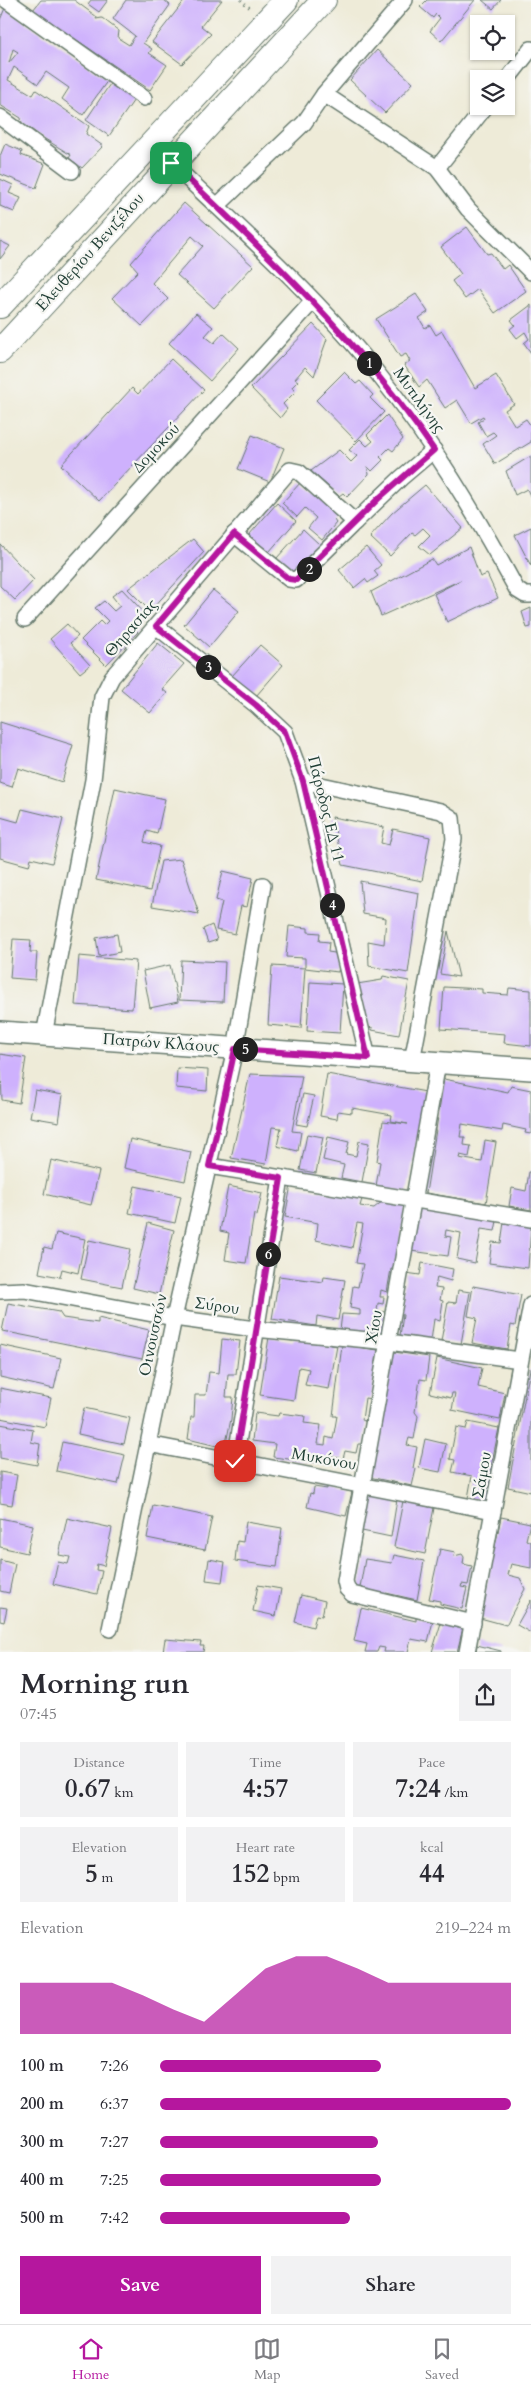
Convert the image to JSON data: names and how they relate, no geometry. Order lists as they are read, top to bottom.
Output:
{
  "streets": {
    "main road": ["Ελευθερίου Βενιζέλου", "Πατρών Κλάους"],
    "street": [
      "Μυτιλήνης",
      "Δομοκού",
      "Θηρασίας",
      "Πάροδος ΕΔ 11",
      "Σύρου",
      "Χίου",
      "Οινουσσών",
      "Μυκόνου",
      "Σάμου"
    ]
  },
  "crossings": [
    ["Ελευθερίου Βενιζέλου", "Μυτιλήνης"],
    ["Μυτιλήνης", "Δομοκού"],
    ["Θηρασίας", "Πάροδος ΕΔ 11"],
    ["Θηρασίας", "Πατρών Κλάους"],
    ["Πάροδος ΕΔ 11", "Πατρών Κλάους"],
    ["Πατρών Κλάους", "Χίου"],
    ["Πατρών Κλάους", "Οινουσσών"],
    ["Σύρου", "Χίου"],
    ["Σύρου", "Οινουσσών"],
    ["Σύρου", "Σάμου"],
    ["Χίου", "Μυκόνου"],
    ["Χίου", "Σάμου"],
    ["Οινουσσών", "Μυκόνου"],
    ["Μυκόνου", "Σάμου"]
  ],
  "page": {
    "pins": [
      "1",
      "2",
      "3",
      "4",
      "5",
      "6"
    ],
    "heading": ["Morning run", "07:45"],
    "stats": [
      ["Distance", "0.67 km"],
      ["Time", "4:57"],
      ["Pace", "7:24 /km"],
      ["Elevation", "5 m"],
      ["Heart rate", "152 bpm"],
      ["kcal", "44"]
    ],
    "chart": ["Elevation", "219–224 m"],
    "list": [
      {
        "name": "100 m",
        "note": "7:26"
      },
      {
        "name": "200 m",
        "note": "6:37"
      },
      {
        "name": "300 m",
        "note": "7:27"
      },
      {
        "name": "400 m",
        "note": "7:25"
      },
      {
        "name": "500 m",
        "note": "7:42"
      }
    ],
    "buttons": ["Save", "Share"],
    "tabs": ["Home", "Map", "Saved"]
  }
}
